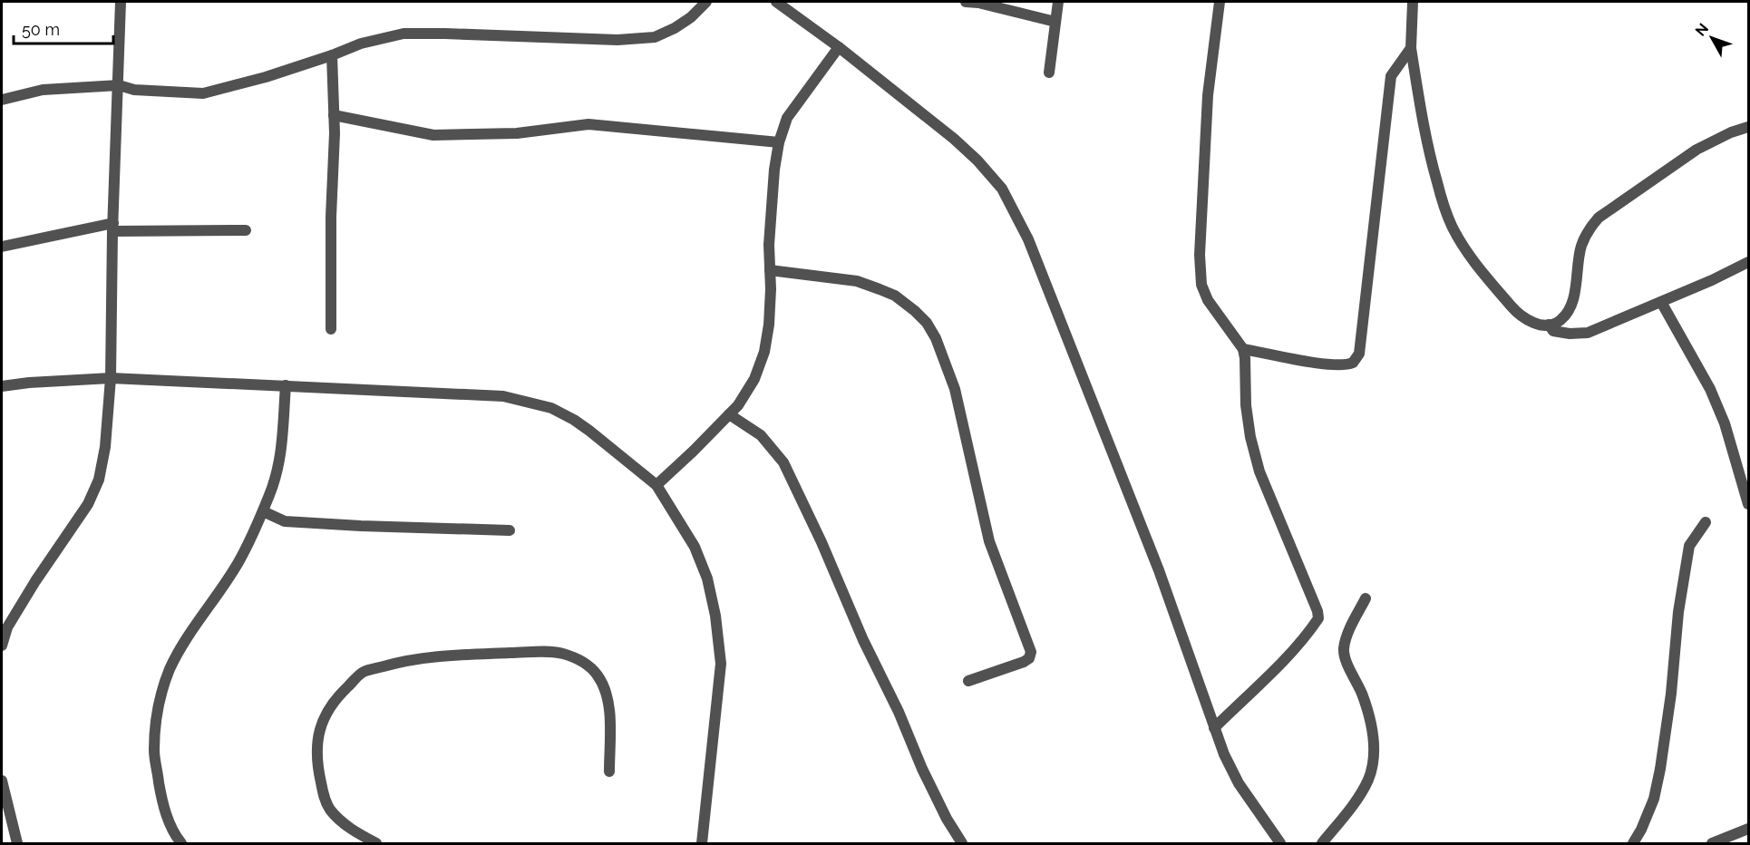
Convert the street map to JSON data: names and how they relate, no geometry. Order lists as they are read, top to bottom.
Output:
{
  "scale_bar": "50 m",
  "north": "top left"
}
